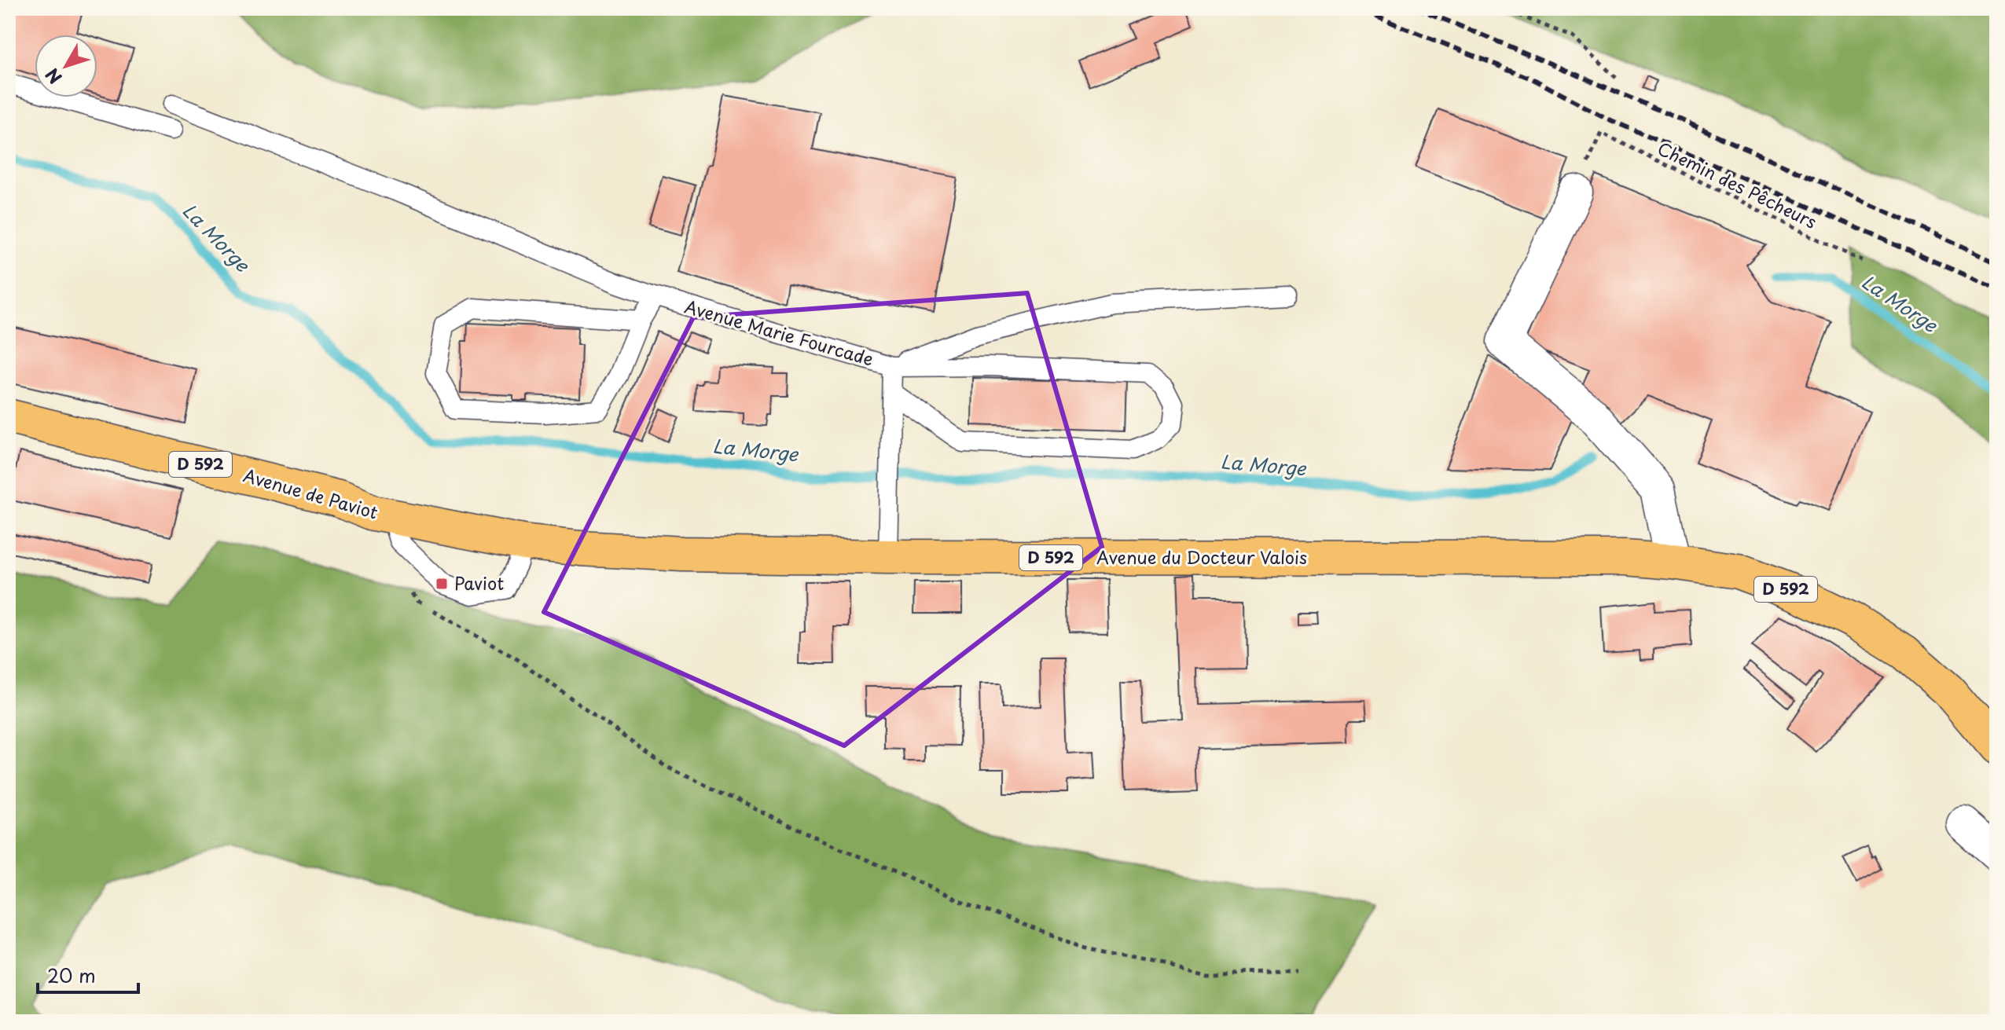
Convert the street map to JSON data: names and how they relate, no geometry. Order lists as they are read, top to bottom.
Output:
{
  "streets": {
    "main road": ["D 592", "Avenue de Paviot", "Avenue du Docteur Valois"],
    "lane": ["Avenue Marie Fourcade"],
    "path": ["Chemin des Pêcheurs"]
  },
  "crossings": [
    ["Avenue Marie Fourcade", "Avenue du Docteur Valois"],
    ["D 592", "Avenue du Docteur Valois"],
    ["Avenue de Paviot", "Avenue du Docteur Valois"]
  ],
  "water": ["La Morge"],
  "places": {
    "transit": ["Paviot"]
  },
  "scale_bar": "20 m",
  "north": "bottom left"
}
